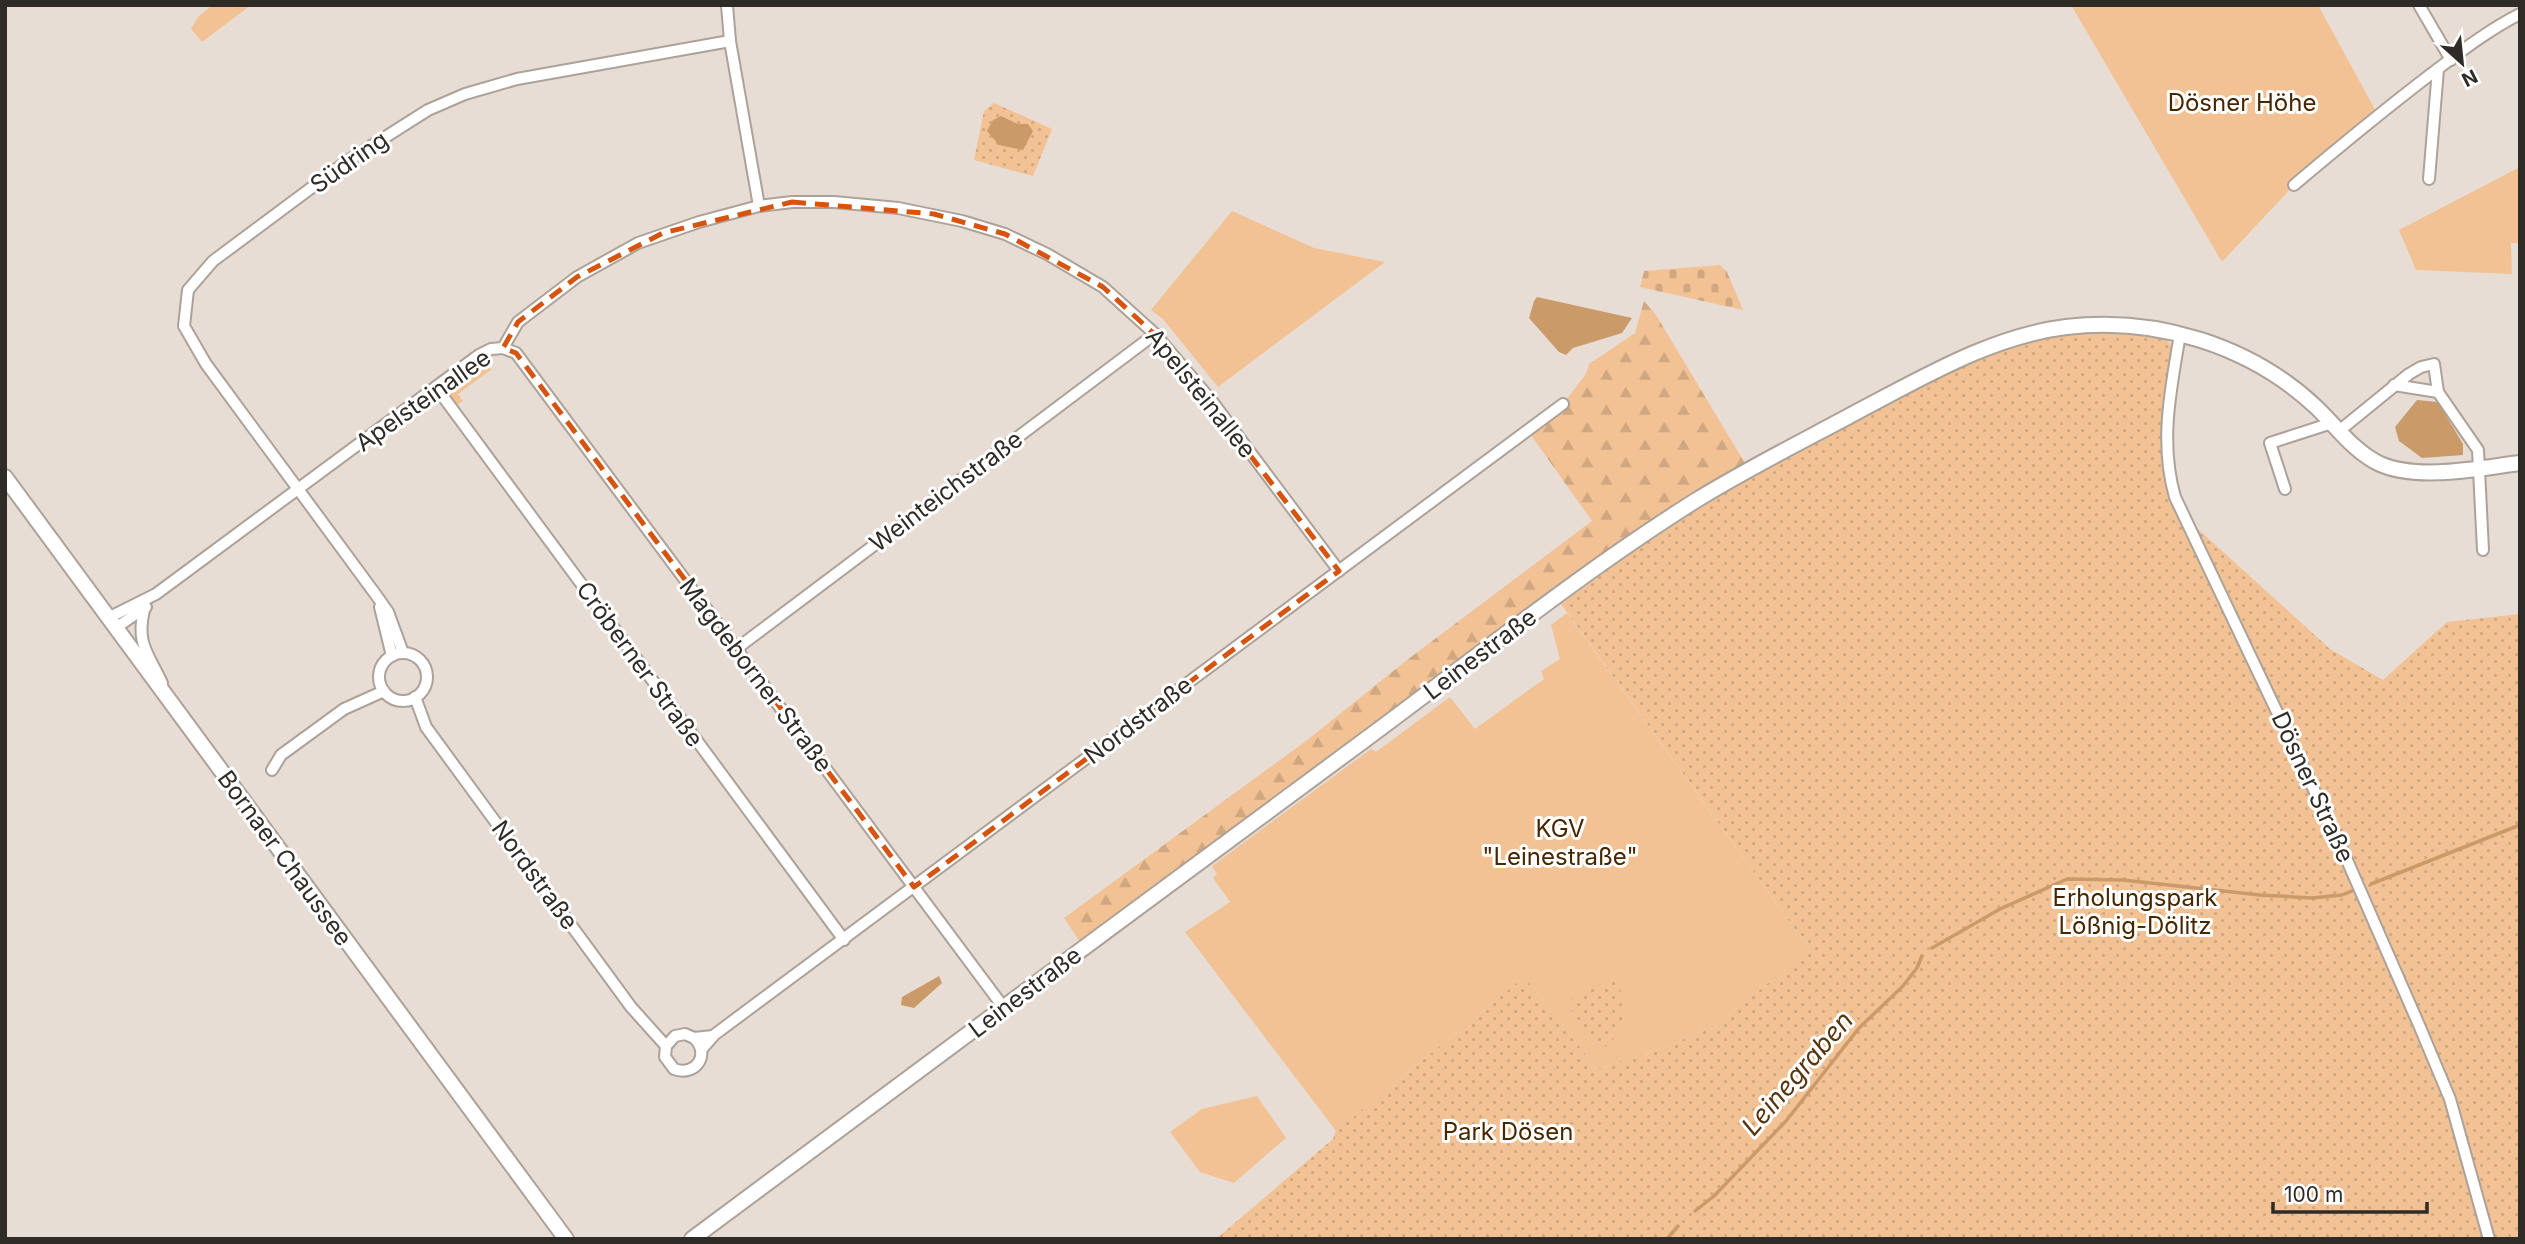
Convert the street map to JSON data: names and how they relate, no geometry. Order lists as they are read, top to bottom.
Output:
{
  "streets": {
    "main road": ["Leinestraße", "Bornaer Chaussee"],
    "street": [
      "Südring",
      "Apelsteinallee",
      "Weinteichstraße",
      "Cröberner Straße",
      "Magdeborner Straße",
      "Nordstraße",
      "Dösner Straße"
    ]
  },
  "crossings": [
    ["Südring", "Apelsteinallee"],
    ["Südring", "Nordstraße"],
    ["Apelsteinallee", "Weinteichstraße"],
    ["Apelsteinallee", "Cröberner Straße"],
    ["Apelsteinallee", "Magdeborner Straße"],
    ["Apelsteinallee", "Nordstraße"],
    ["Apelsteinallee", "Bornaer Chaussee"],
    ["Weinteichstraße", "Magdeborner Straße"],
    ["Leinestraße", "Magdeborner Straße"],
    ["Leinestraße", "Dösner Straße"],
    ["Cröberner Straße", "Nordstraße"],
    ["Magdeborner Straße", "Nordstraße"]
  ],
  "water": ["Leinegraben"],
  "parks": [
    "Dösner Höhe",
    "KGV \"Leinestraße\"",
    "Erholungspark Lößnig-Dölitz",
    "Park Dösen"
  ],
  "scale_bar": "100 m",
  "north": "bottom right"
}
